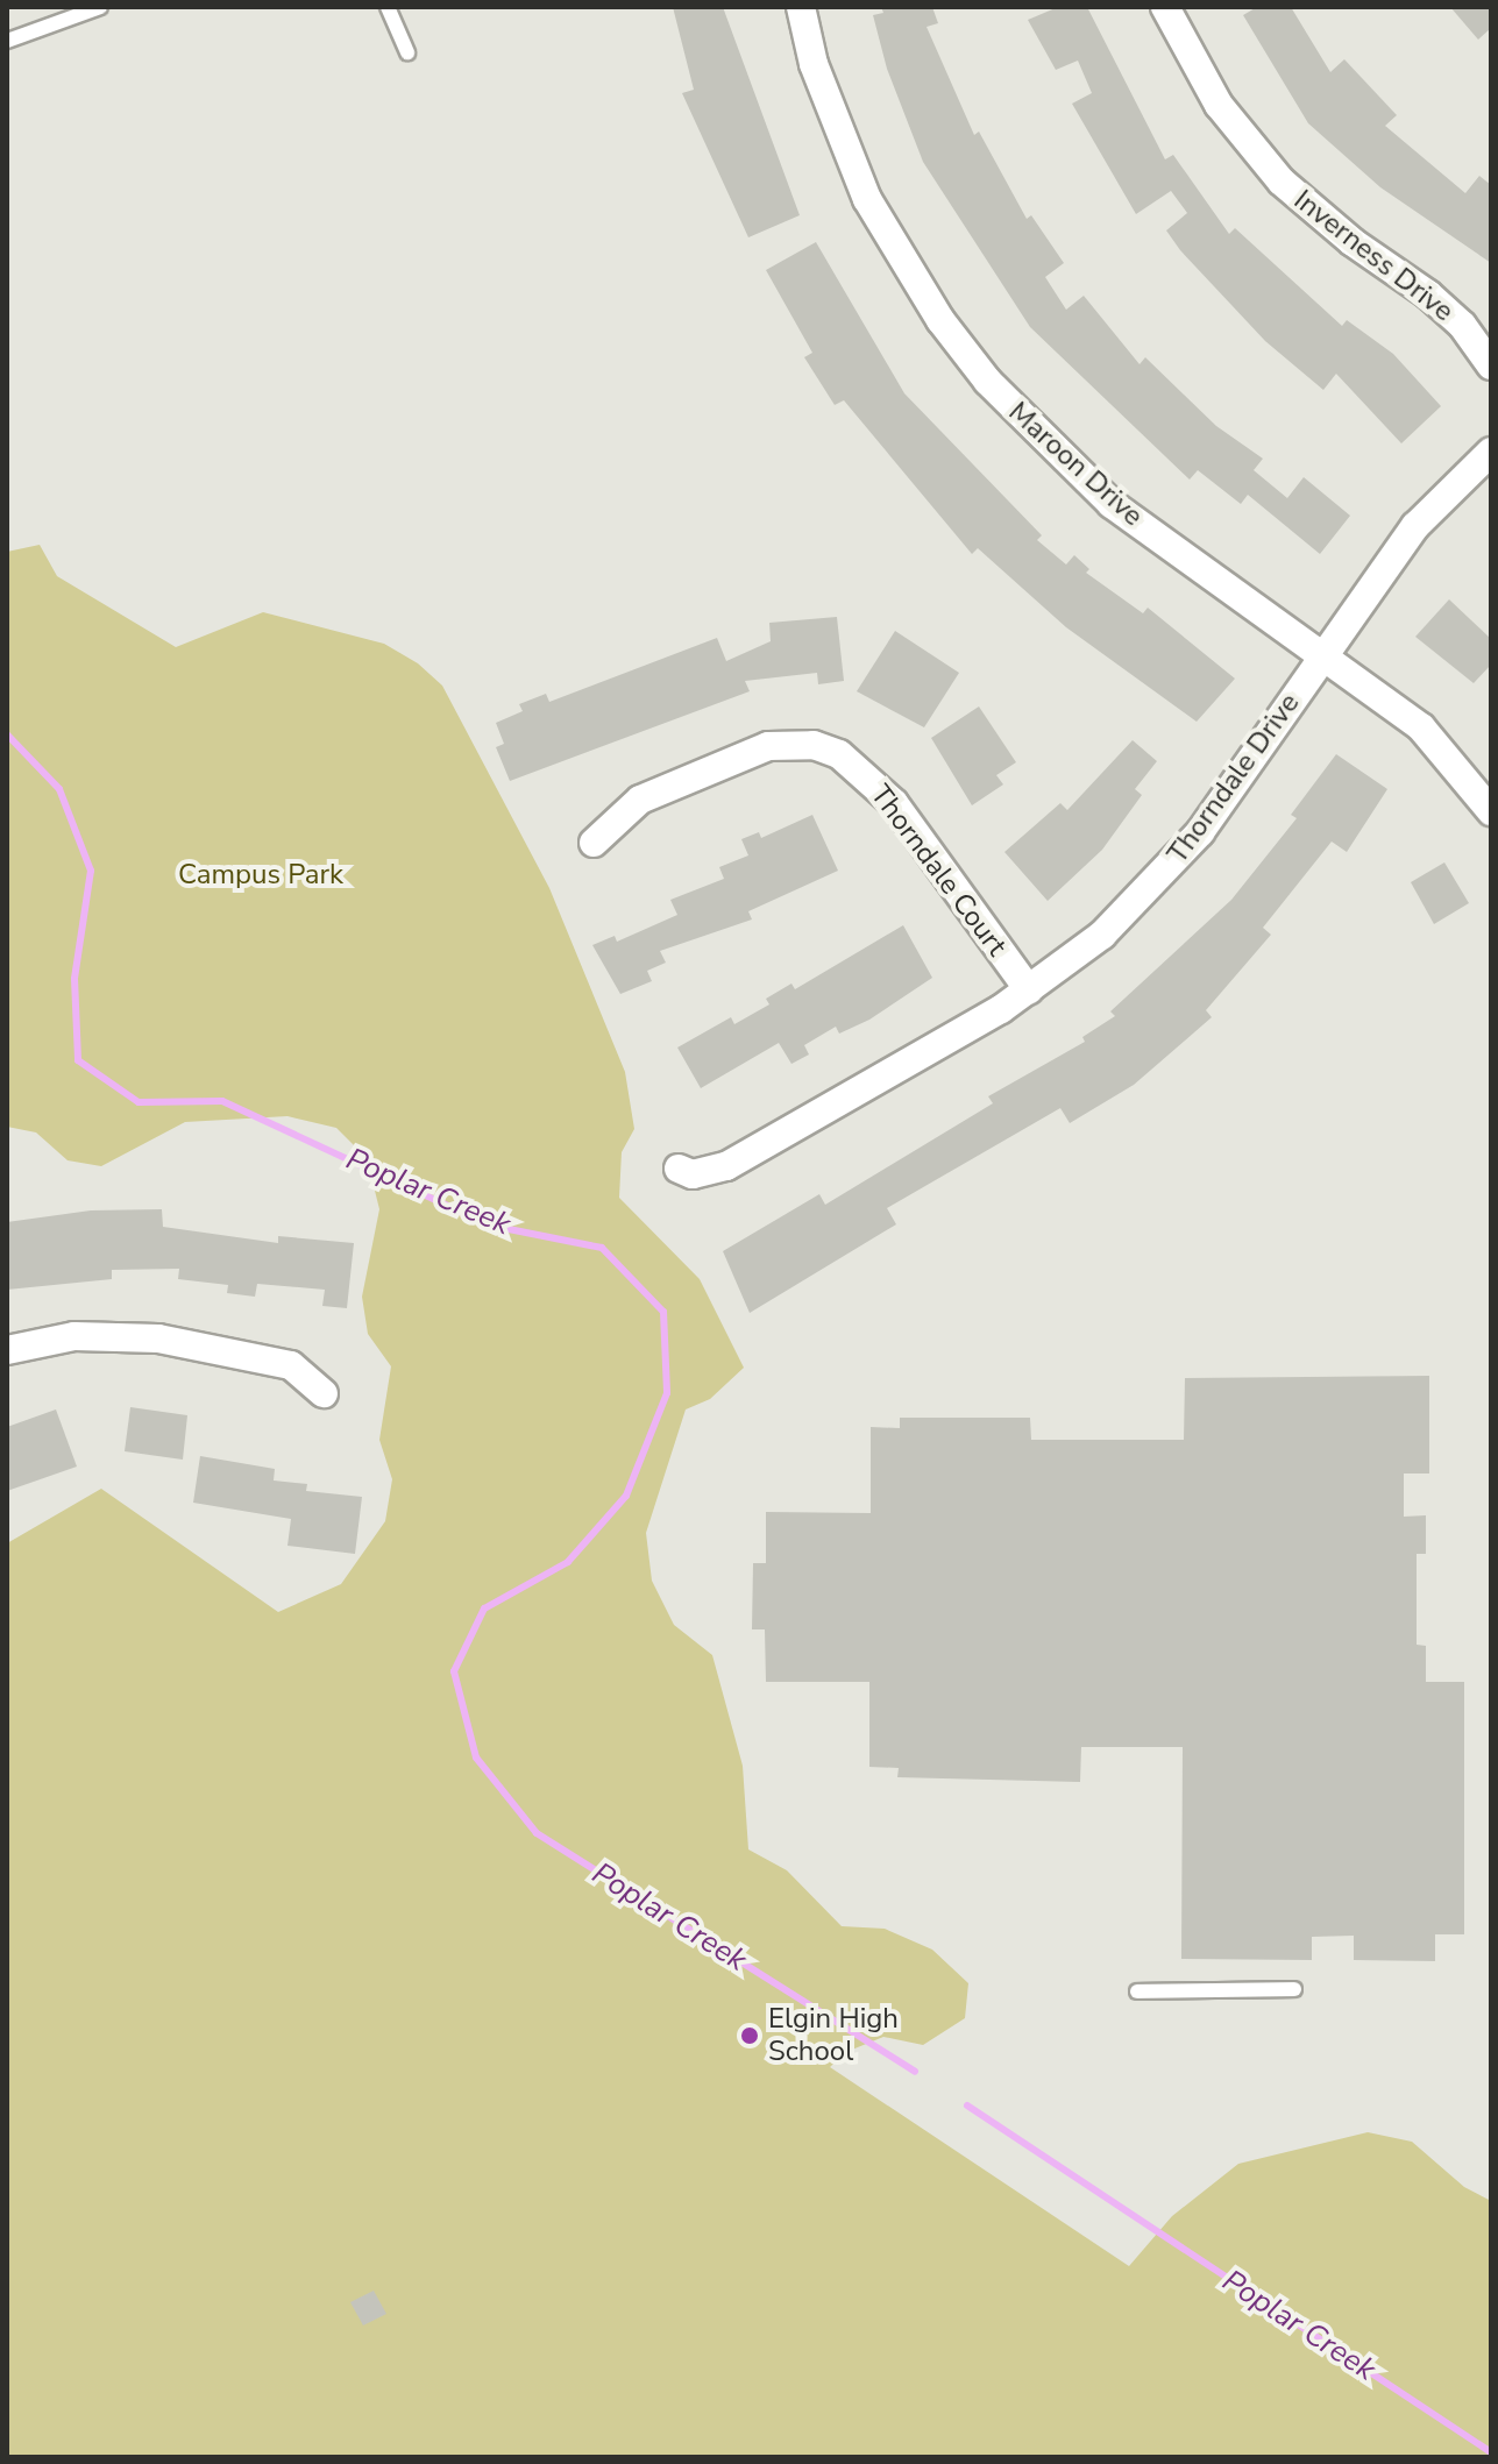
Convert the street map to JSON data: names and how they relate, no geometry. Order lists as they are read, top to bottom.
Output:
{
  "streets": {
    "street": [
      "Inverness Drive",
      "Maroon Drive",
      "Thorndale Drive",
      "Thorndale Court"
    ]
  },
  "crossings": [
    ["Maroon Drive", "Thorndale Drive"],
    ["Thorndale Drive", "Thorndale Court"]
  ],
  "water": ["Poplar Creek"],
  "parks": ["Campus Park"],
  "places": ["Elgin High School"]
}
